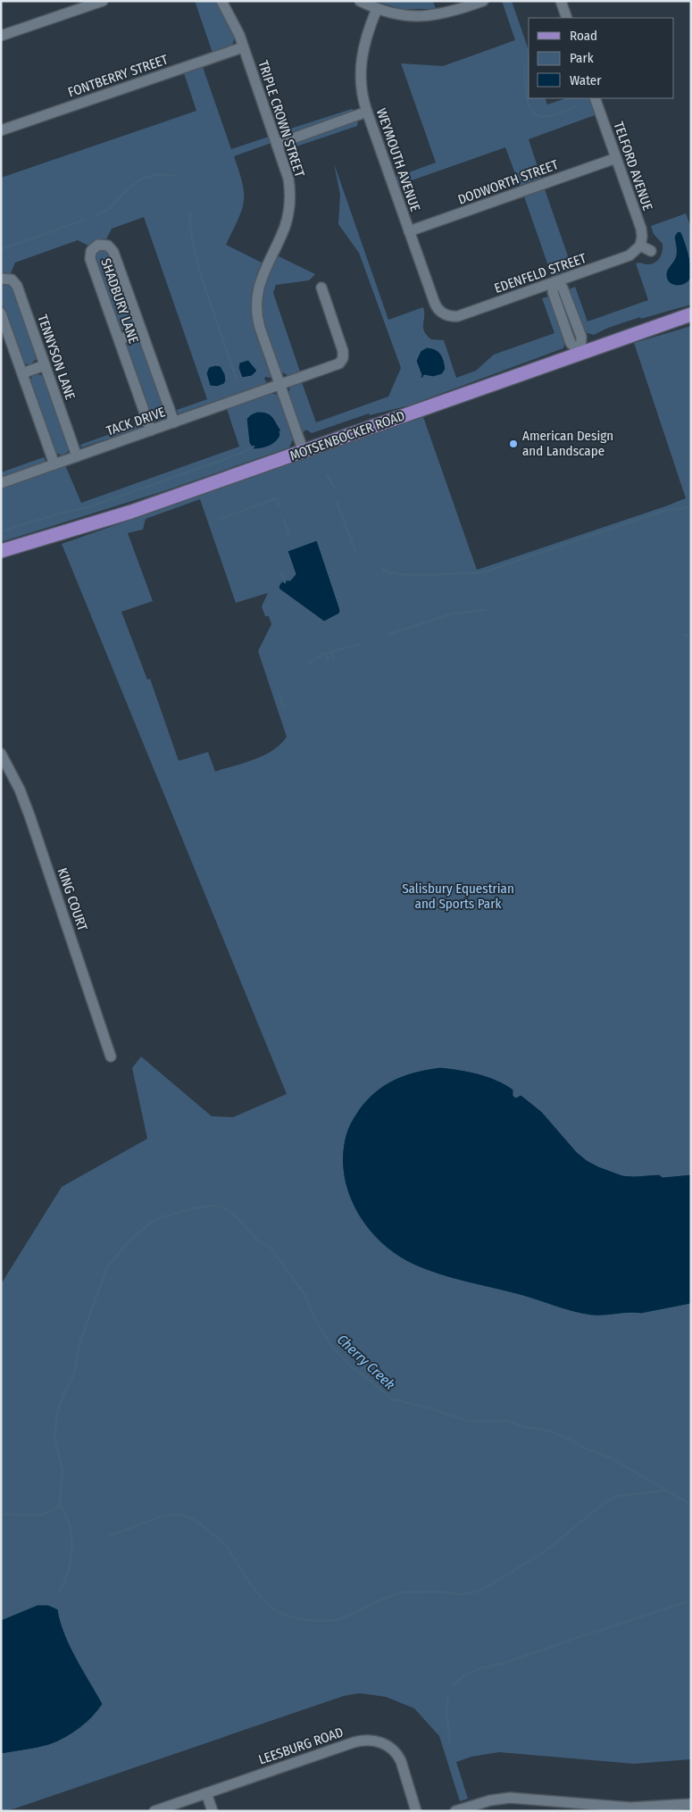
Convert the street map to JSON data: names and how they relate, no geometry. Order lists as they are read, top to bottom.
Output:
{
  "streets": {
    "main road": ["MOTSENBOCKER ROAD"],
    "street": [
      "FONTBERRY STREET",
      "TRIPLE CROWN STREET",
      "WEYMOUTH AVENUE",
      "TELFORD AVENUE",
      "DODWORTH STREET",
      "EDENFELD STREET",
      "SHADBURY LANE",
      "TENNYSON LANE",
      "TACK DRIVE",
      "KING COURT",
      "LEESBURG ROAD"
    ]
  },
  "crossings": [
    ["FONTBERRY STREET", "TRIPLE CROWN STREET"],
    ["TRIPLE CROWN STREET", "TACK DRIVE"],
    ["TRIPLE CROWN STREET", "MOTSENBOCKER ROAD"],
    ["WEYMOUTH AVENUE", "DODWORTH STREET"],
    ["WEYMOUTH AVENUE", "EDENFELD STREET"],
    ["TELFORD AVENUE", "DODWORTH STREET"],
    ["TELFORD AVENUE", "EDENFELD STREET"],
    ["SHADBURY LANE", "TACK DRIVE"],
    ["TENNYSON LANE", "TACK DRIVE"]
  ],
  "water": ["Cherry Creek"],
  "parks": ["Salisbury Equestrian and Sports Park"],
  "places": ["American Design and Landscape"],
  "legend": ["Road", "Park", "Water"]
}
